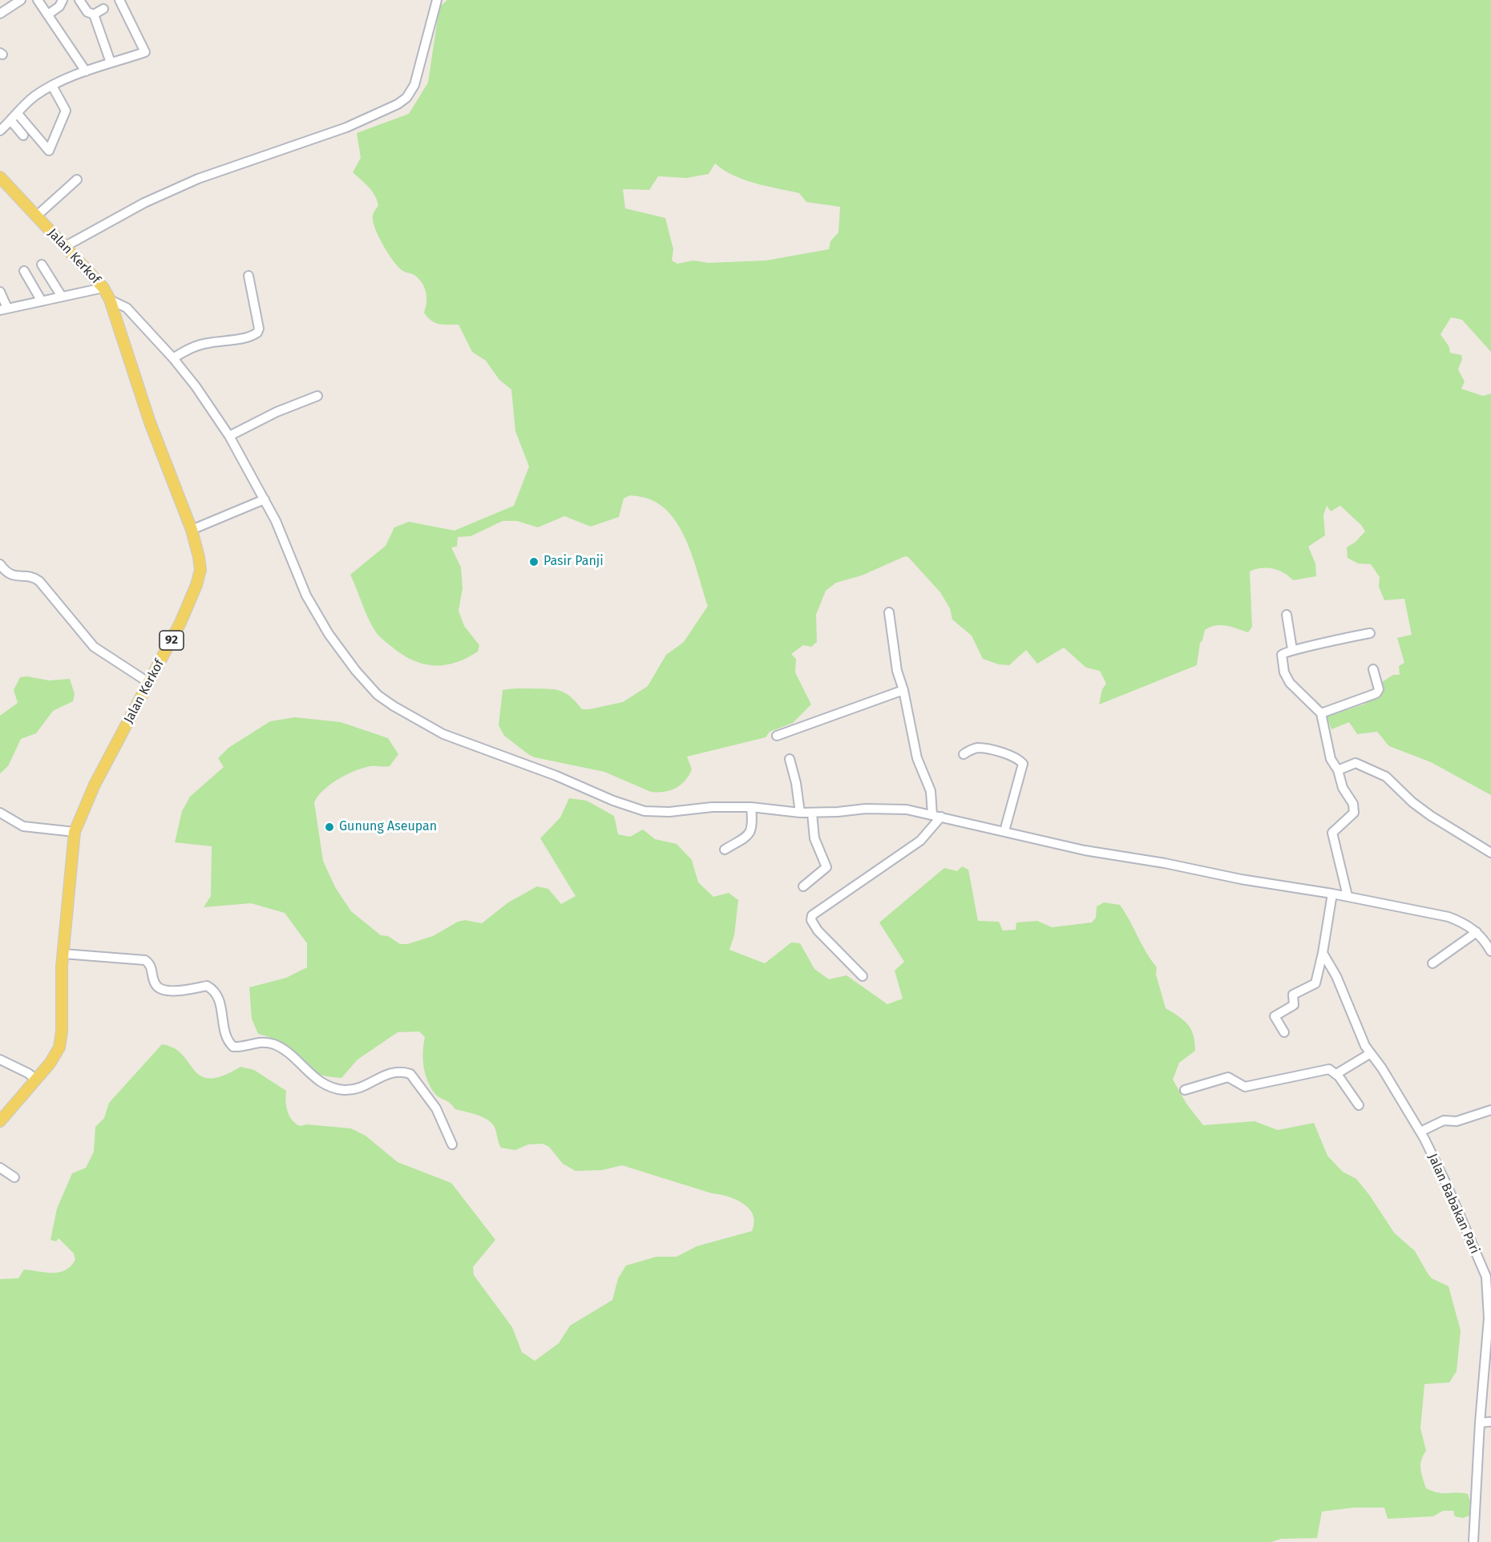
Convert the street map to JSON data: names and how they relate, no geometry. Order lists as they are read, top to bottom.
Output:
{
  "streets": {
    "main road": ["Jalan Kerkof", "92"],
    "street": ["Jalan Babakan Pari"]
  },
  "places": ["Pasir Panji", "Gunung Aseupan"]
}
